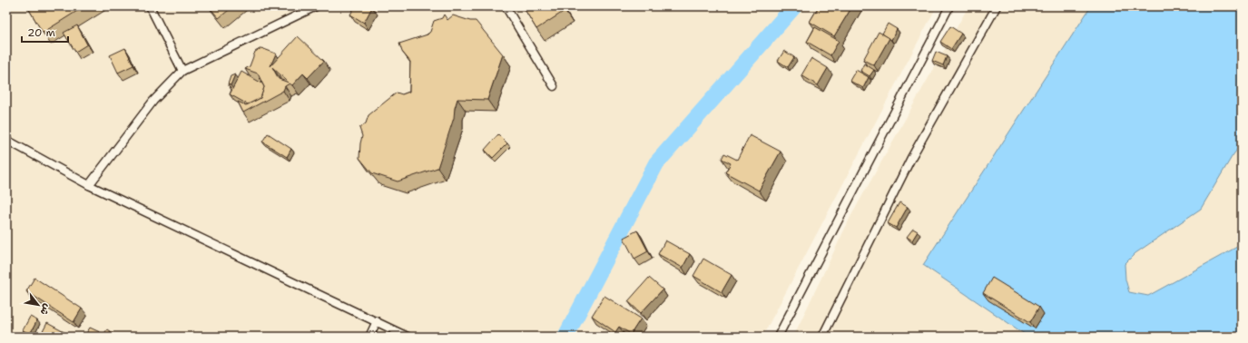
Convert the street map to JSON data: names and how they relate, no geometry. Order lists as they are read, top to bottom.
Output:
{
  "scale_bar": "20 m",
  "north": "bottom right"
}
